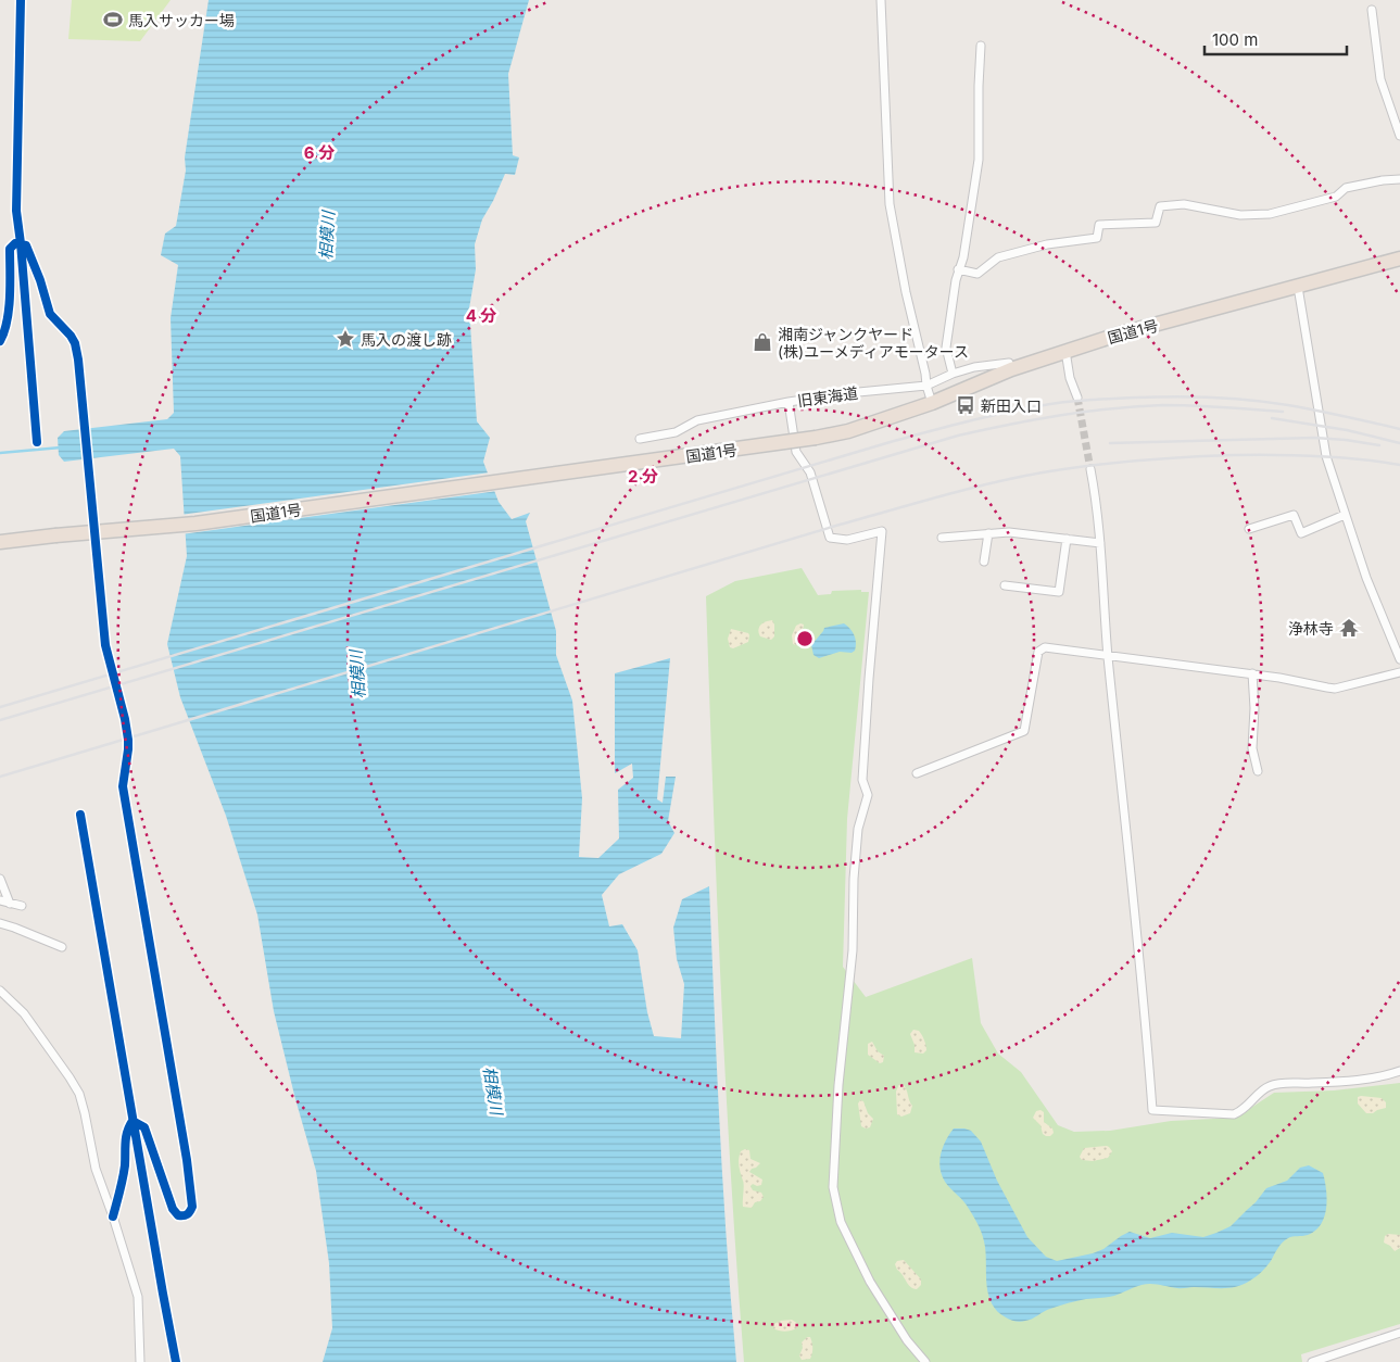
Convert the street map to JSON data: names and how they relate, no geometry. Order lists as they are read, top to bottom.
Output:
{
  "streets": {
    "highway": ["国道1号"],
    "street": ["旧東海道"]
  },
  "crossings": [
    ["国道1号", "旧東海道"]
  ],
  "water": ["相模川"],
  "places": {
    "sports": ["馬入サッカー場"],
    "place": ["馬入の渡し跡"],
    "shop": ["湘南ジャンクヤード (株)ユーメディアモータース"],
    "bus stop": ["新田入口"],
    "temple": ["浄林寺"]
  },
  "scale_bar": "100 m",
  "rings": ["6 分", "4 分", "2 分"]
}
